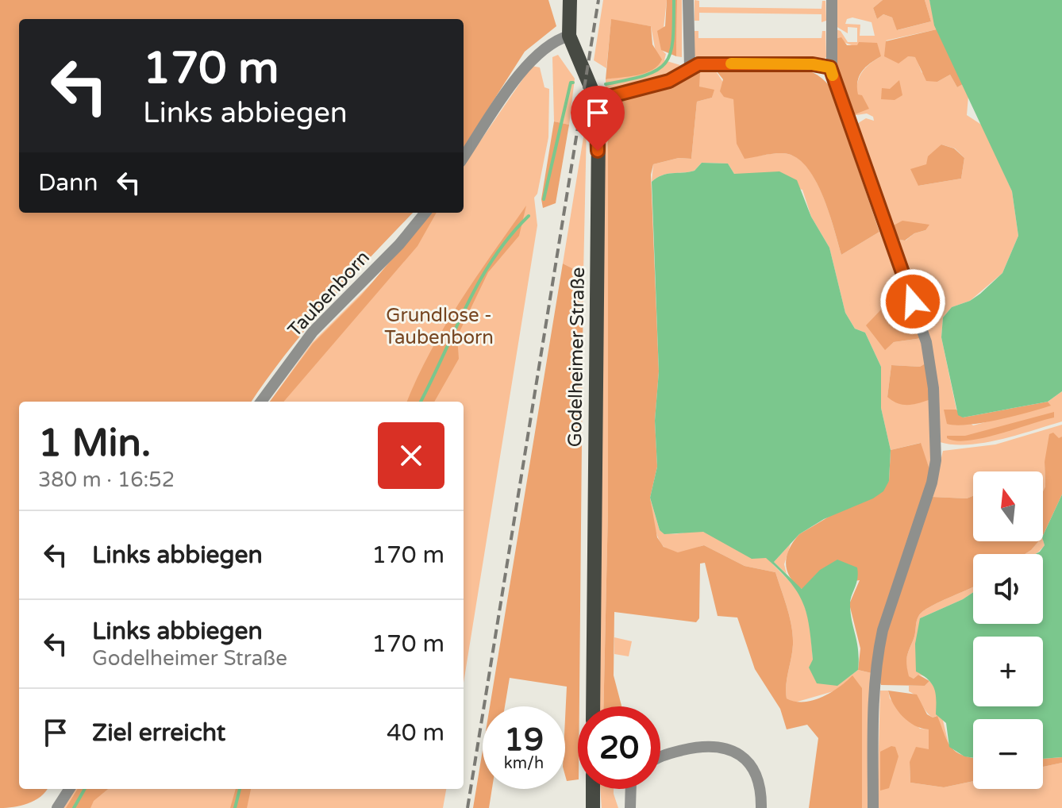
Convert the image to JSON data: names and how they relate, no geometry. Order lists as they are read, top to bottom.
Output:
{
  "streets": {
    "main road": ["Godelheimer Straße"],
    "lane": ["Taubenborn"]
  },
  "parks": ["Grundlose - Taubenborn"],
  "north": "top",
  "page": {
    "turn": ["170 m", "Links abbiegen"],
    "then": "Dann",
    "heading": ["1 Min.", "380 m · 16:52"],
    "map_buttons": ["+", "−"],
    "list": [
      {
        "name": "Links abbiegen",
        "value": "170 m"
      },
      {
        "name": "Links abbiegen",
        "note": "Godelheimer Straße",
        "value": "170 m"
      },
      {
        "name": "Ziel erreicht",
        "value": "40 m"
      }
    ],
    "speed": "19 km/h",
    "limit": "20"
  }
}
